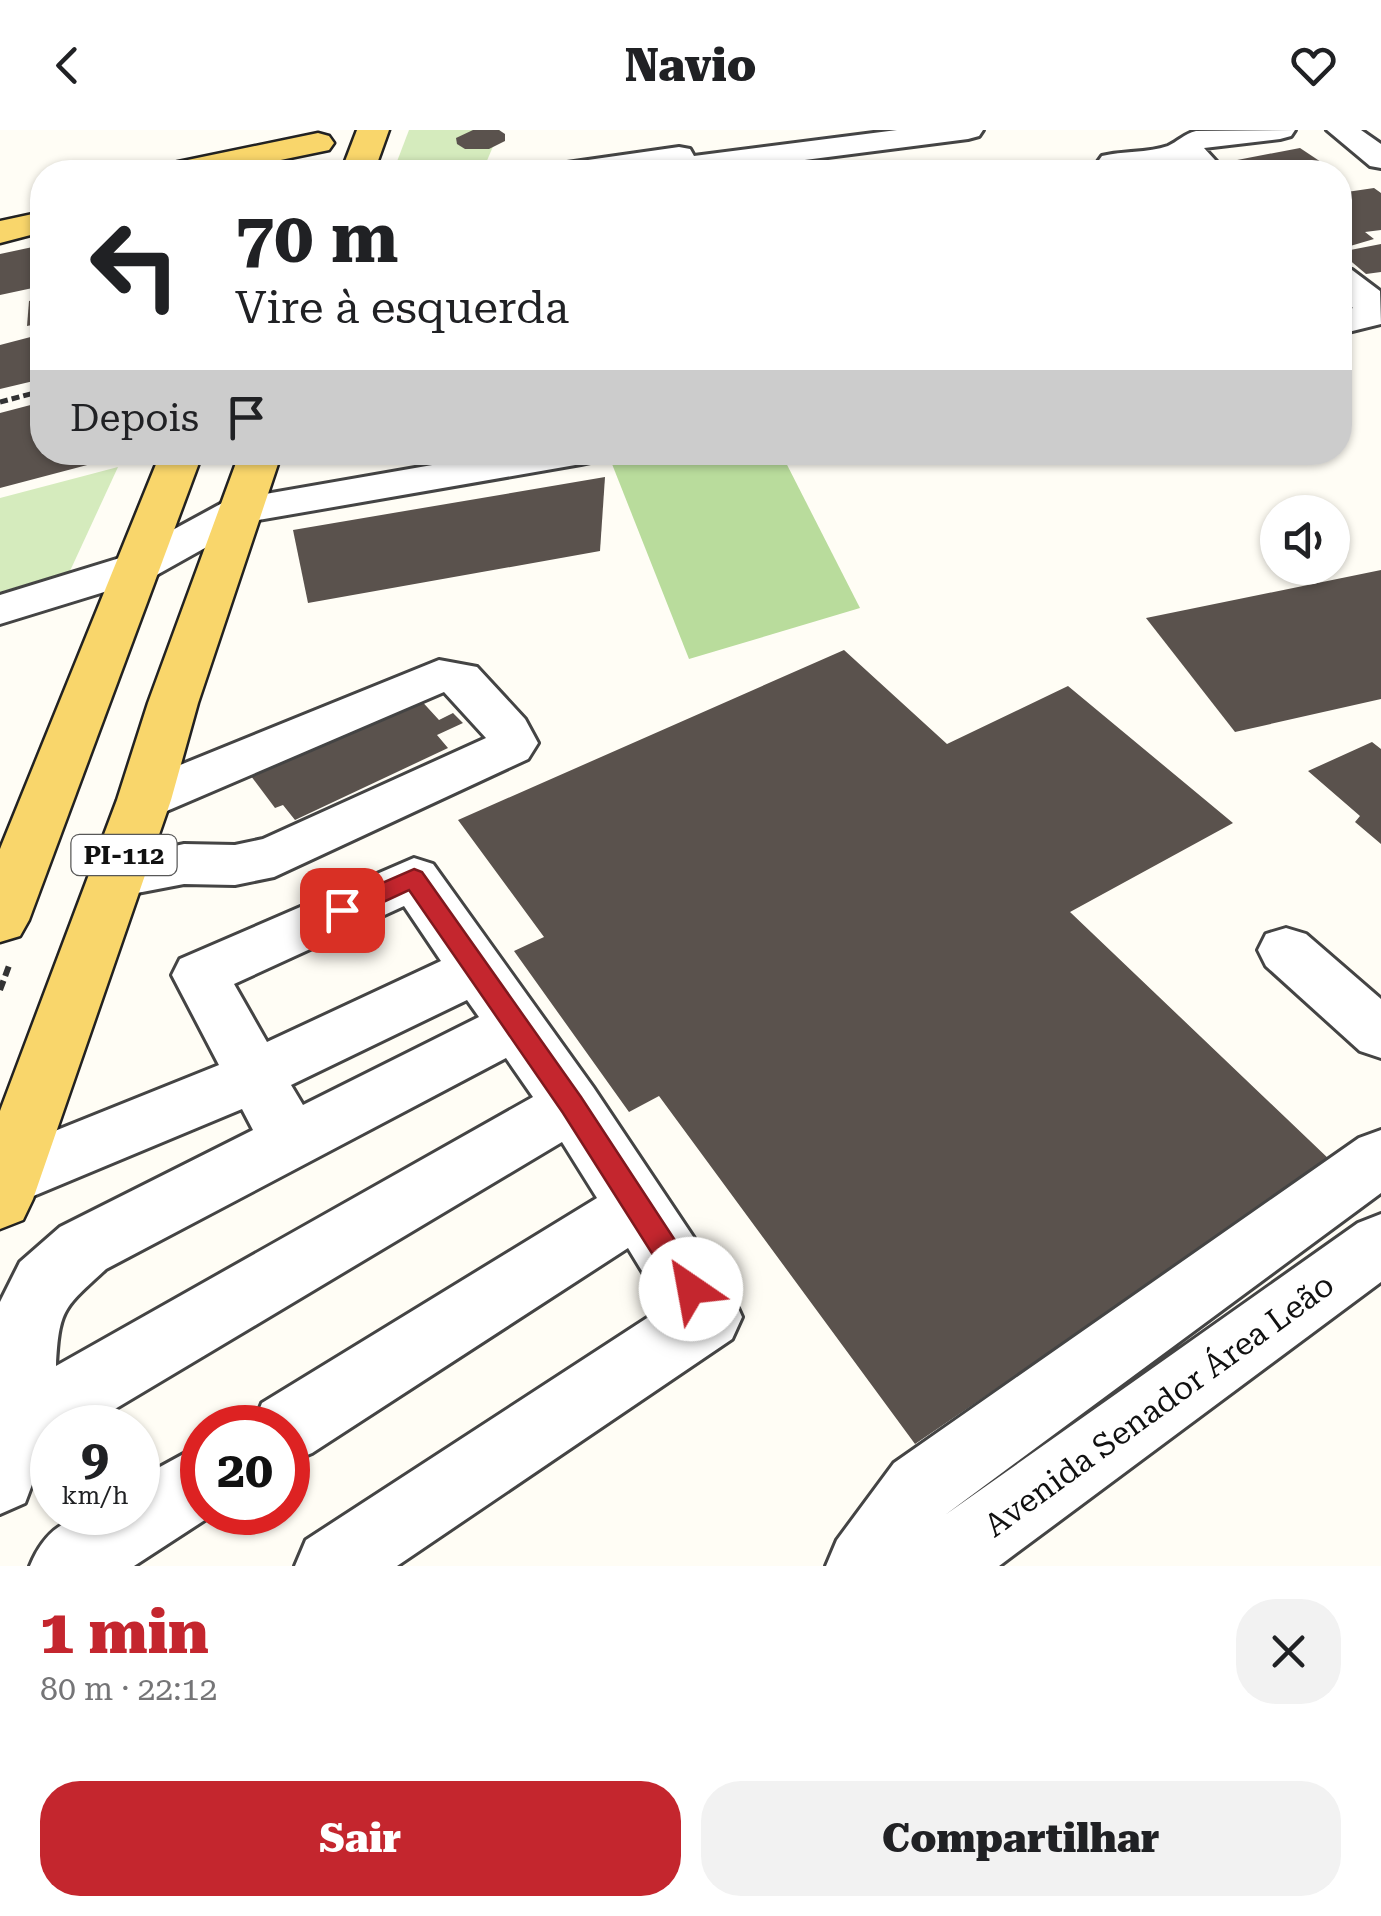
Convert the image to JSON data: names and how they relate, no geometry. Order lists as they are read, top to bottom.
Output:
{
  "streets": {
    "main road": ["PI-112"],
    "street": ["Avenida Senador Área Leão"]
  },
  "page": {
    "header": "Navio",
    "turn": ["70 m", "Vire à esquerda"],
    "then": "Depois",
    "speed": "9 km/h",
    "limit": "20",
    "heading": ["1 min", "80 m · 22:12"],
    "buttons": ["Sair", "Compartilhar"]
  }
}
